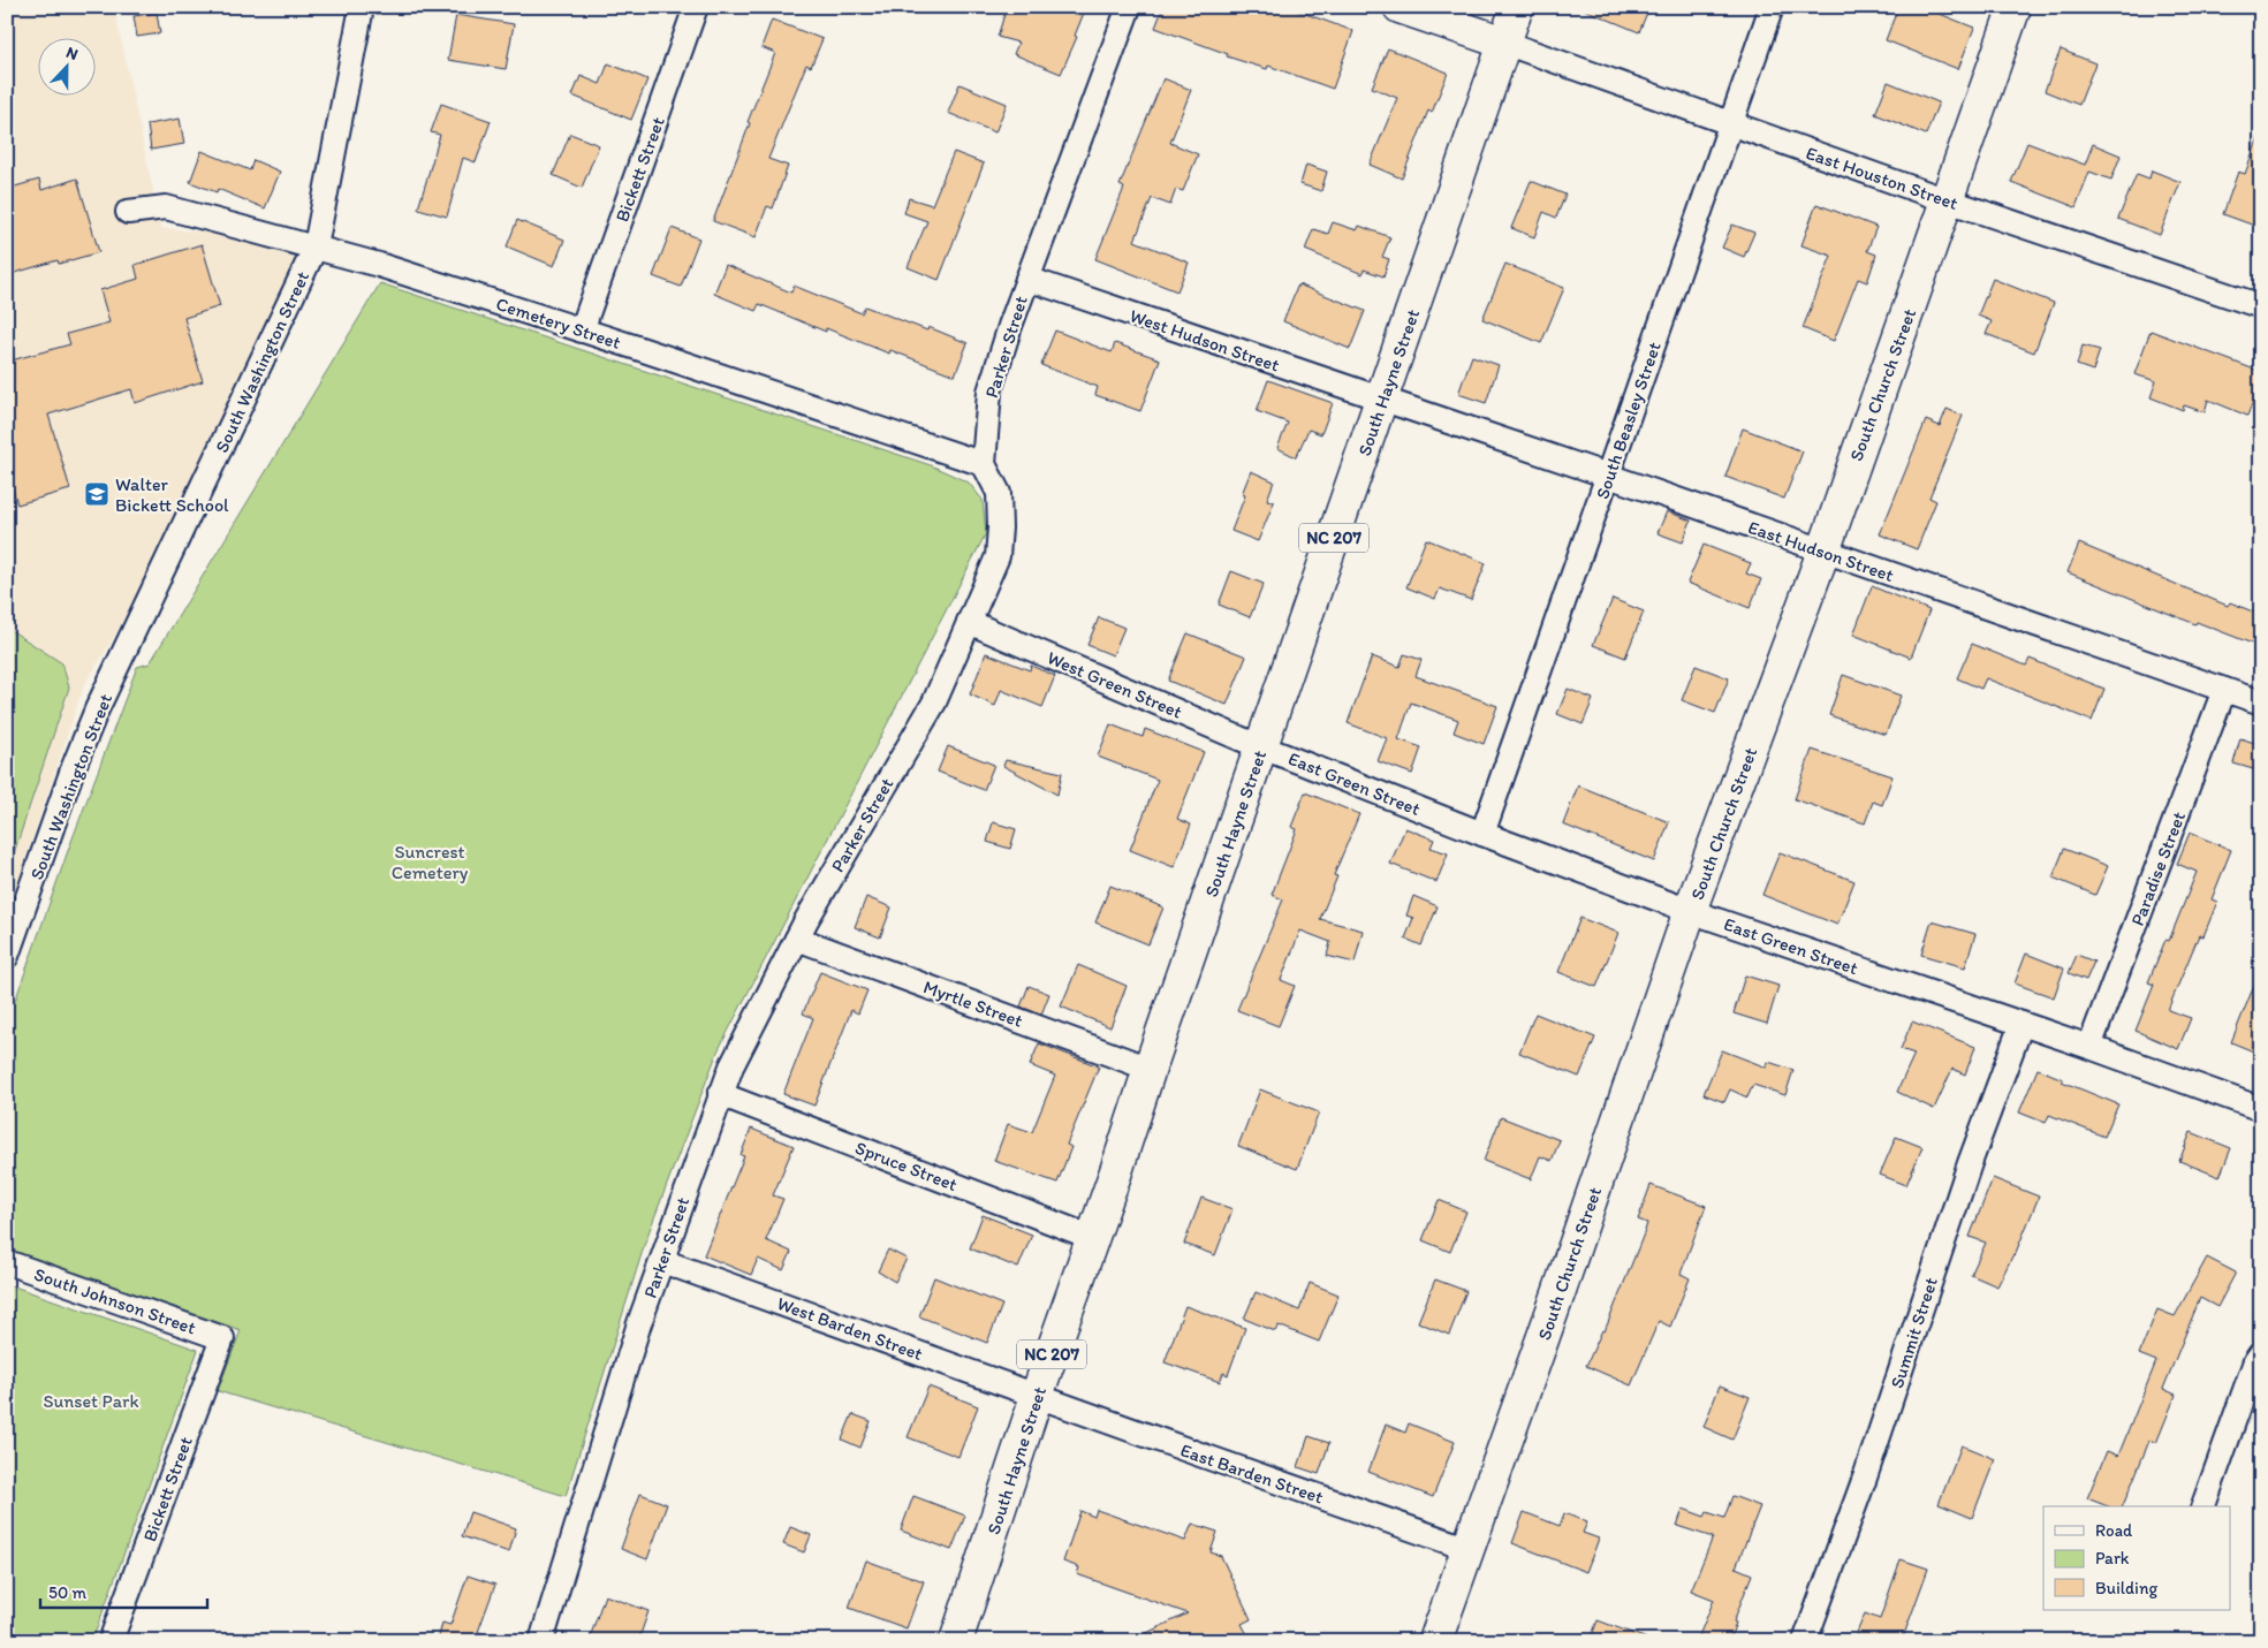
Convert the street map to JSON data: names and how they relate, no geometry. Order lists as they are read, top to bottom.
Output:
{
  "streets": {
    "street": [
      "Bickett Street",
      "East Houston Street",
      "Cemetery Street",
      "West Hudson Street",
      "Parker Street",
      "South Washington Street",
      "South Hayne Street",
      "South Church Street",
      "South Beasley Street",
      "NC 207",
      "East Hudson Street",
      "West Green Street",
      "East Green Street",
      "Paradise Street",
      "Myrtle Street",
      "Spruce Street",
      "South Johnson Street",
      "West Barden Street",
      "Summit Street",
      "East Barden Street"
    ]
  },
  "crossings": [
    ["Bickett Street", "Cemetery Street"],
    ["Bickett Street", "South Johnson Street"],
    ["East Houston Street", "South Hayne Street"],
    ["East Houston Street", "South Church Street"],
    ["East Houston Street", "South Beasley Street"],
    ["Cemetery Street", "Parker Street"],
    ["Cemetery Street", "South Washington Street"],
    ["West Hudson Street", "Parker Street"],
    ["West Hudson Street", "South Hayne Street"],
    ["West Hudson Street", "East Hudson Street"],
    ["Parker Street", "West Green Street"],
    ["Parker Street", "Myrtle Street"],
    ["Parker Street", "Spruce Street"],
    ["Parker Street", "West Barden Street"],
    ["South Hayne Street", "East Hudson Street"],
    ["South Hayne Street", "West Green Street"],
    ["South Hayne Street", "East Green Street"],
    ["South Hayne Street", "Myrtle Street"],
    ["South Hayne Street", "Spruce Street"],
    ["South Hayne Street", "West Barden Street"],
    ["South Hayne Street", "East Barden Street"],
    ["South Church Street", "East Hudson Street"],
    ["South Church Street", "East Green Street"],
    ["South Church Street", "East Barden Street"],
    ["South Beasley Street", "East Hudson Street"],
    ["South Beasley Street", "East Green Street"],
    ["East Hudson Street", "Paradise Street"],
    ["West Green Street", "East Green Street"],
    ["East Green Street", "Paradise Street"],
    ["East Green Street", "Summit Street"],
    ["West Barden Street", "East Barden Street"]
  ],
  "parks": ["Suncrest Cemetery", "Sunset Park"],
  "places": {
    "school or university": ["Walter Bickett School"]
  },
  "legend": ["Road", "Park", "Building"],
  "scale_bar": "50 m",
  "north": "top"
}
